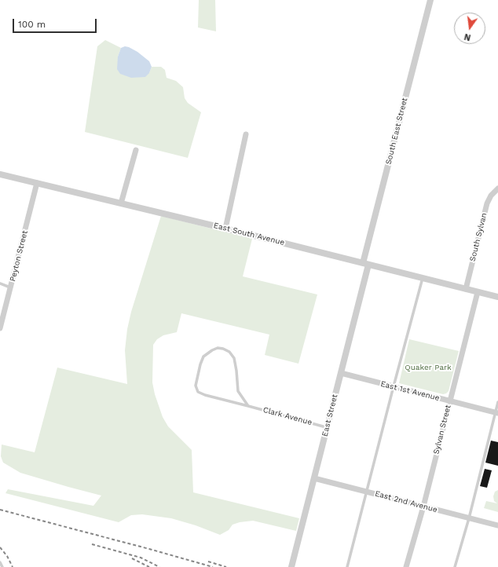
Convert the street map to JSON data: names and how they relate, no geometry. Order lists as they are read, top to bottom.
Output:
{
  "streets": {
    "street": [
      "South East Street",
      "East South Avenue",
      "South Sylvan",
      "Peyton Street",
      "East 1st Avenue",
      "East Street",
      "Sylvan Street",
      "East 2nd Avenue"
    ],
    "lane": ["Clark Avenue"]
  },
  "crossings": [
    ["South East Street", "East South Avenue"],
    ["South East Street", "East Street"],
    ["East South Avenue", "South Sylvan"],
    ["East South Avenue", "Peyton Street"],
    ["East South Avenue", "East Street"],
    ["East South Avenue", "Sylvan Street"],
    ["East 1st Avenue", "East Street"],
    ["East 1st Avenue", "Sylvan Street"],
    ["East Street", "Clark Avenue"],
    ["East Street", "East 2nd Avenue"],
    ["Sylvan Street", "East 2nd Avenue"]
  ],
  "parks": ["Quaker Park"],
  "scale_bar": "100 m",
  "north": "bottom"
}
